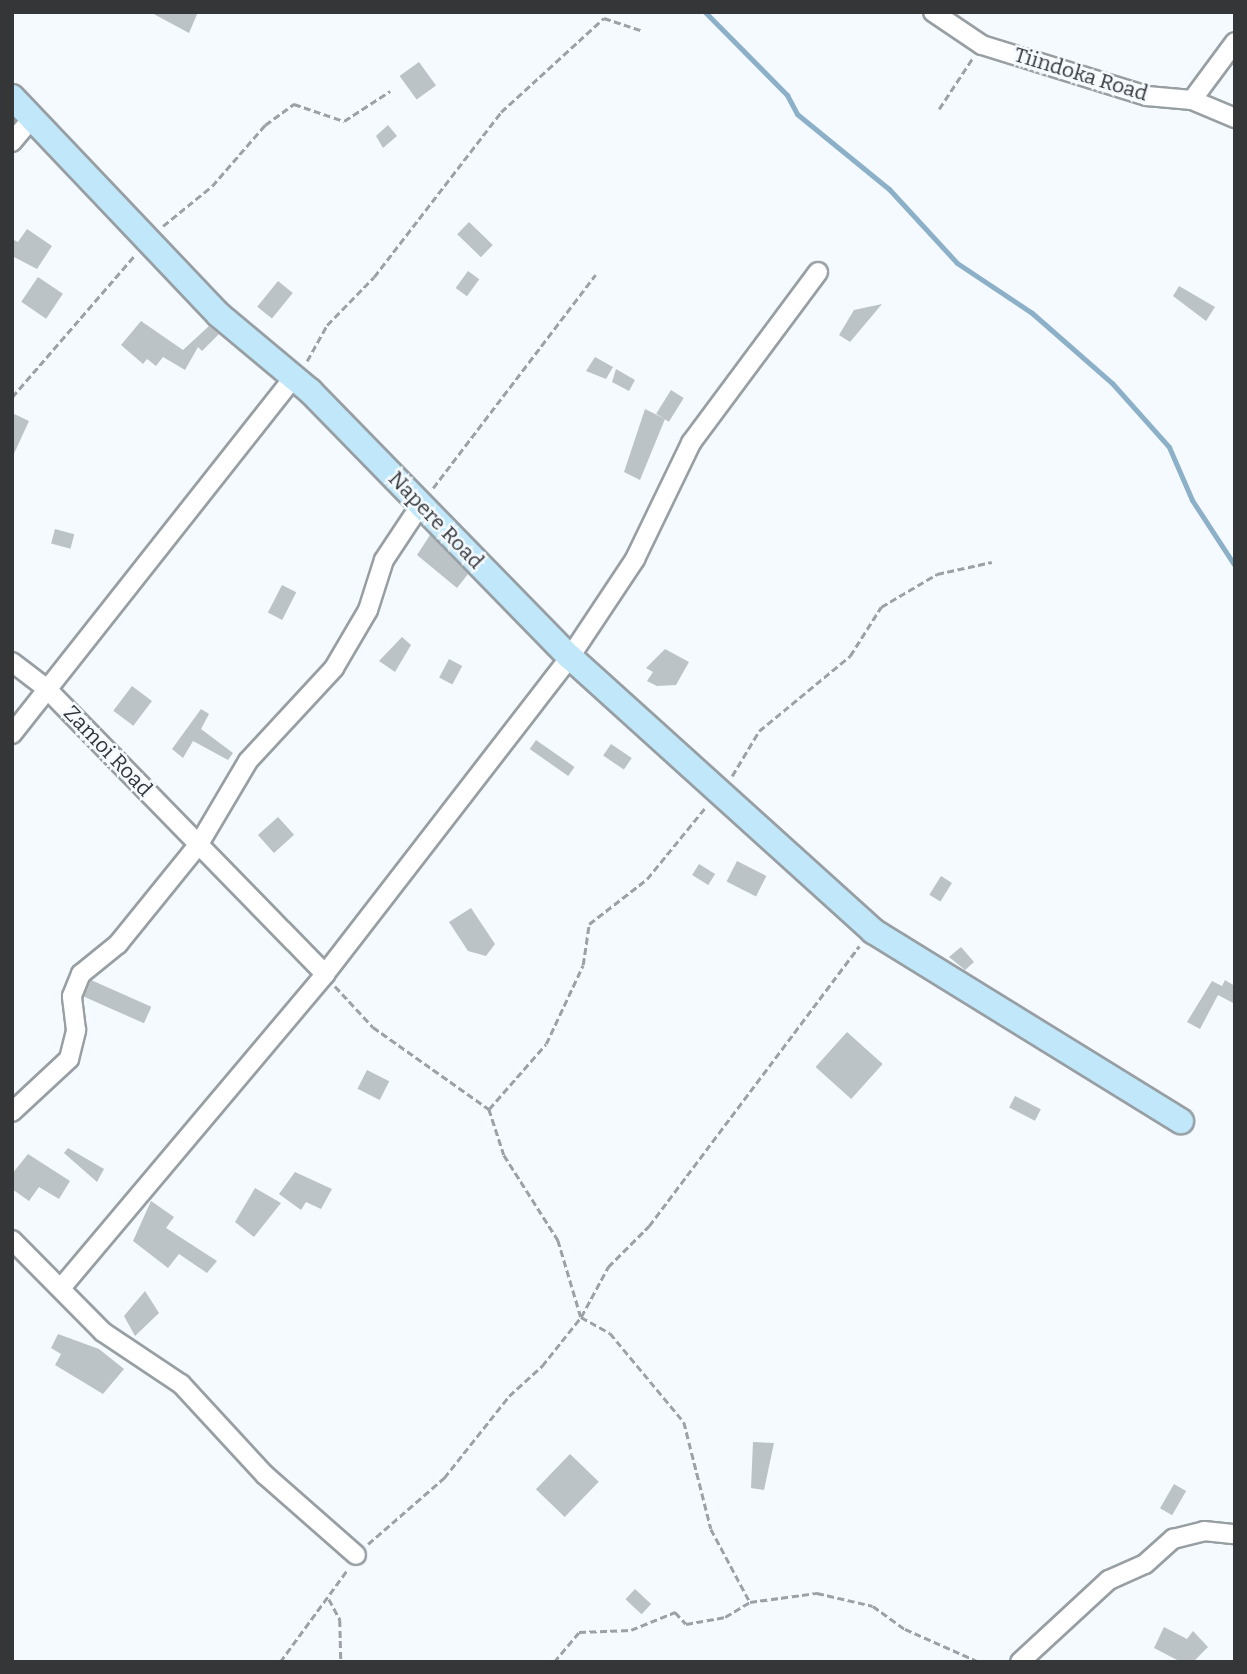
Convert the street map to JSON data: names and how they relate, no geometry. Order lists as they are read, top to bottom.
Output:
{
  "streets": {
    "street": ["Tiindoka Road", "Napere Road", "Zamoi Road"]
  }
}
